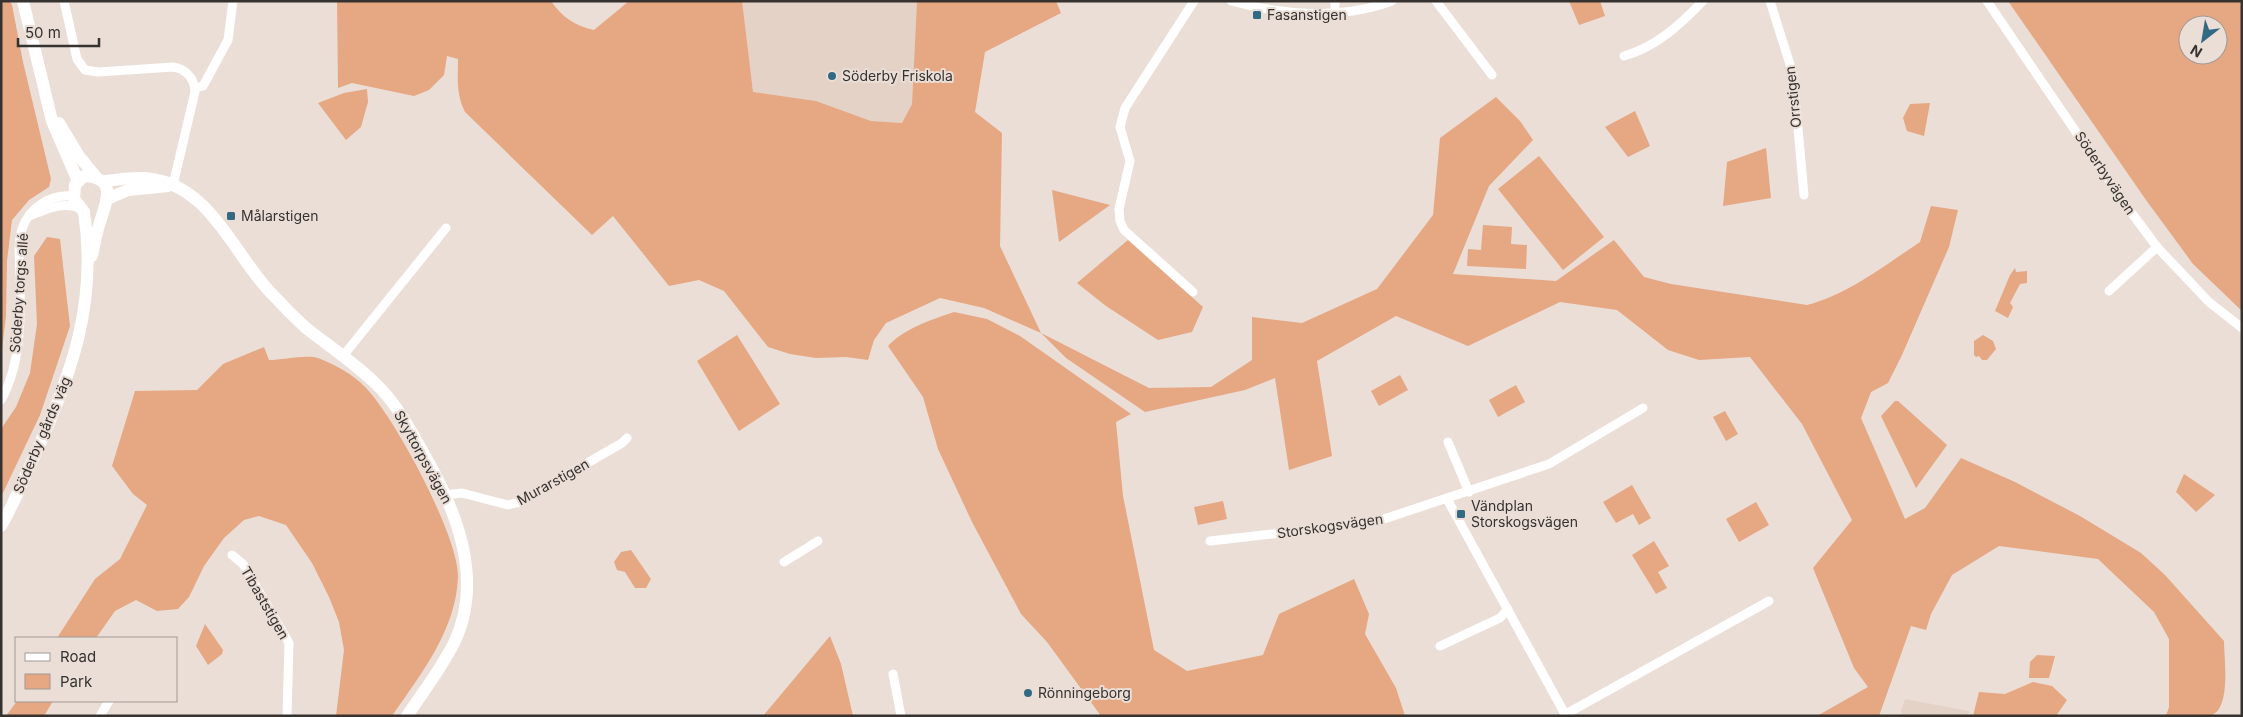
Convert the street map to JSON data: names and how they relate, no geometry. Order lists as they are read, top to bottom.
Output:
{
  "streets": {
    "street": [
      "Orrstigen",
      "Söderbyvägen",
      "Söderby torgs allé",
      "Söderby gårds väg",
      "Skyttorpsvägen",
      "Murarstigen",
      "Storskogsvägen",
      "Tibaststigen"
    ]
  },
  "crossings": [
    ["Söderby torgs allé", "Söderby gårds väg"],
    ["Söderby torgs allé", "Skyttorpsvägen"],
    ["Söderby gårds väg", "Skyttorpsvägen"],
    ["Skyttorpsvägen", "Murarstigen"]
  ],
  "places": {
    "transit": ["Fasanstigen", "Målarstigen", "Vändplan Storskogsvägen"],
    "other": ["Söderby Friskola", "Rönningeborg"]
  },
  "legend": ["Road", "Park"],
  "scale_bar": "50 m",
  "north": "bottom left"
}
